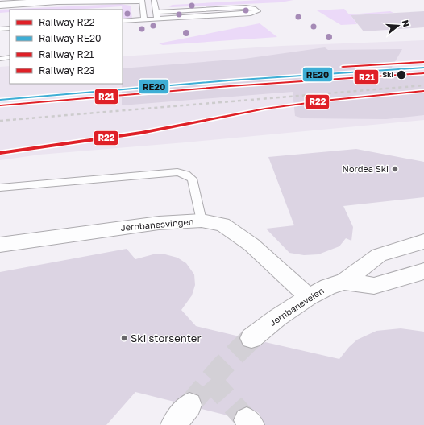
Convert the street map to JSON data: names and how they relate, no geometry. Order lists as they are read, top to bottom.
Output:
{
  "streets": {
    "street": ["Jernbanesvingen", "Jernbaneveien"]
  },
  "crossings": [
    ["Jernbanesvingen", "Jernbaneveien"]
  ],
  "places": ["Ski", "Nordea Ski", "Ski storsenter"],
  "lines": [
    "rail line R23",
    "rail line RE20",
    "rail line R21",
    "rail line R22"
  ],
  "legend": [
    "Railway R22",
    "Railway RE20",
    "Railway R21",
    "Railway R23"
  ],
  "north": "right"
}
